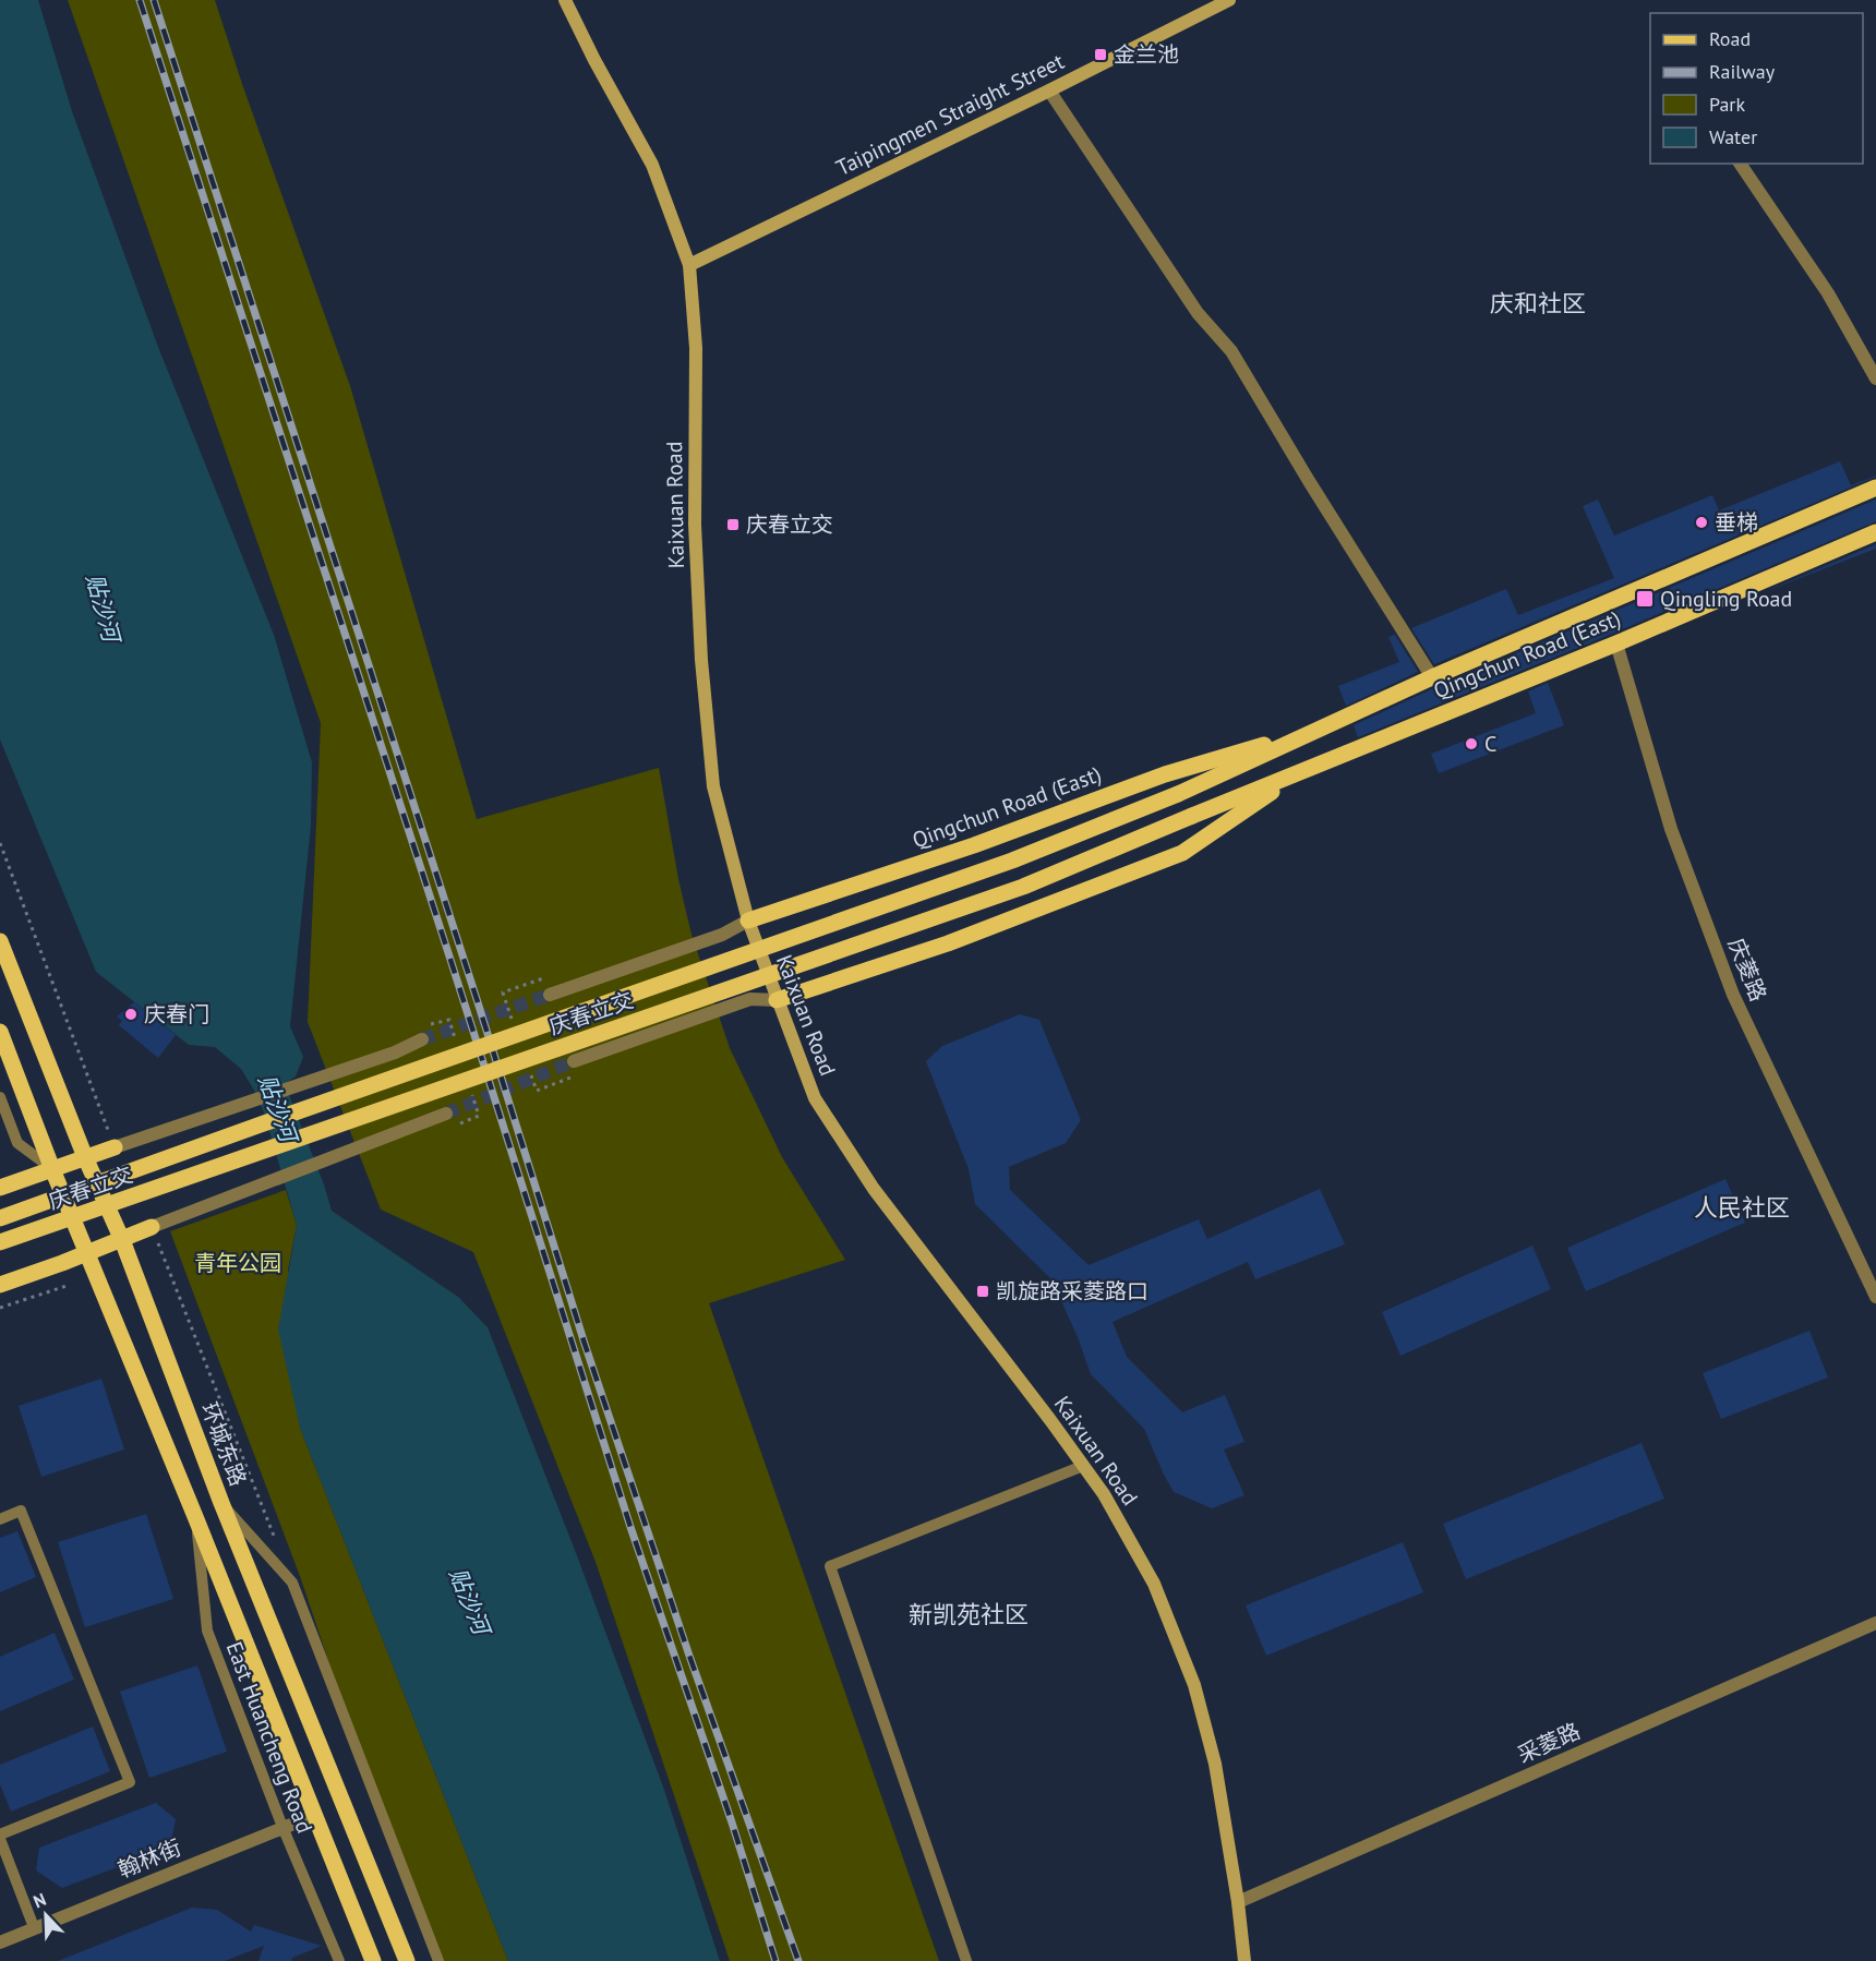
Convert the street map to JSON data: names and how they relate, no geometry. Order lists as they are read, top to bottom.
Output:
{
  "streets": {
    "main road": [
      "Taipingmen Straight Street",
      "Kaixuan Road",
      "Qingchun Road (East)",
      "庆春立交",
      "环城东路"
    ],
    "street": ["庆菱路", "采菱路", "翰林街"],
    "lane": ["East Huancheng Road"]
  },
  "crossings": [
    ["Taipingmen Straight Street", "Kaixuan Road"],
    ["Kaixuan Road", "Qingchun Road (East)"],
    ["Kaixuan Road", "采菱路"],
    ["Qingchun Road (East)", "庆菱路"],
    ["Qingchun Road (East)", "庆春立交"],
    ["East Huancheng Road", "翰林街"]
  ],
  "districts": ["庆和社区", "人民社区", "新凯苑社区"],
  "water": ["贴沙河"],
  "parks": ["青年公园"],
  "places": {
    "transit": [
      "金兰池",
      "庆春立交",
      "Qingling Road",
      "凯旋路采菱路口"
    ],
    "other": ["垂梯", "C", "庆春门"]
  },
  "legend": [
    "Road",
    "Railway",
    "Park",
    "Water"
  ],
  "north": "top left"
}
